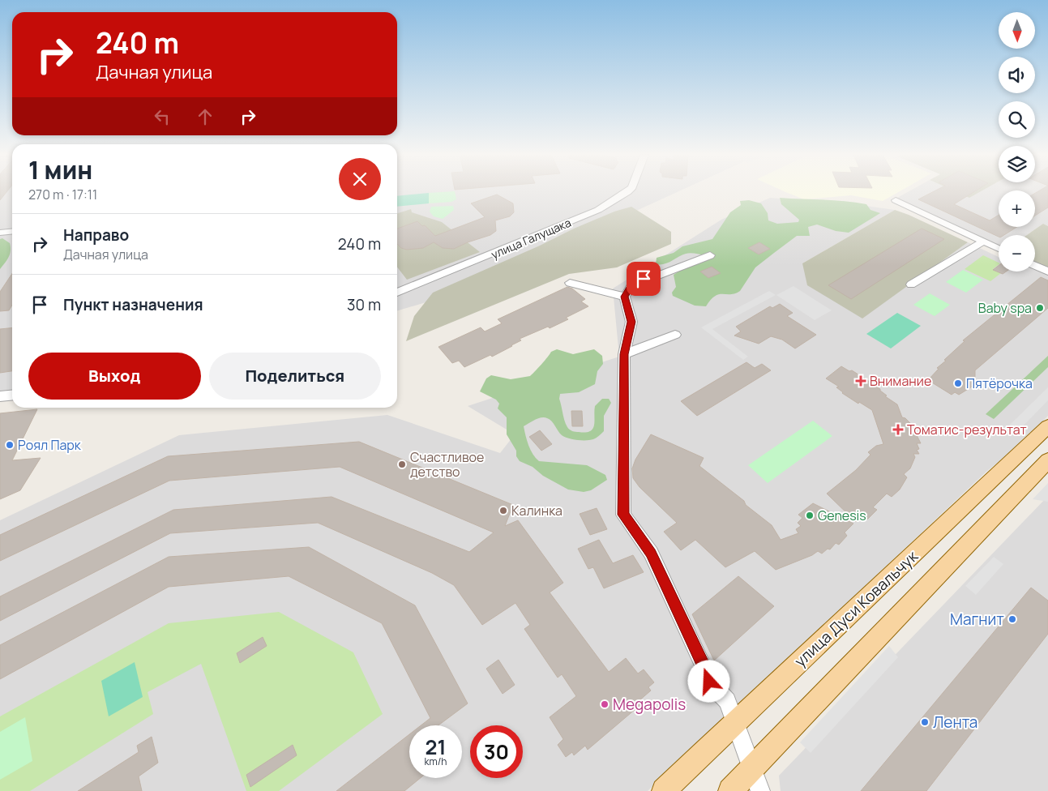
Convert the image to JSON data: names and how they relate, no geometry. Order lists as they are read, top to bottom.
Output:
{
  "streets": {
    "main road": ["улица Дуси Ковальчук"],
    "street": ["улица Галущака"]
  },
  "places": {
    "other": [
      "Baby spa",
      "Пятёрочка",
      "Роял Парк",
      "Счастливое детство",
      "Калинка",
      "Genesis",
      "Магнит",
      "Megapolis",
      "Лента"
    ],
    "health": ["Внимание", "Томатис-результат"]
  },
  "north": "bottom",
  "page": {
    "map_buttons": ["+", "−"],
    "turn": ["240 m", "Дачная улица"],
    "heading": ["1 мин", "270 m · 17:11"],
    "list": [
      {
        "name": "Направо",
        "note": "Дачная улица",
        "value": "240 m"
      },
      {
        "name": "Пункт назначения",
        "value": "30 m"
      }
    ],
    "buttons": ["Выход", "Поделиться"],
    "speed": "21 km/h",
    "limit": "30"
  }
}
